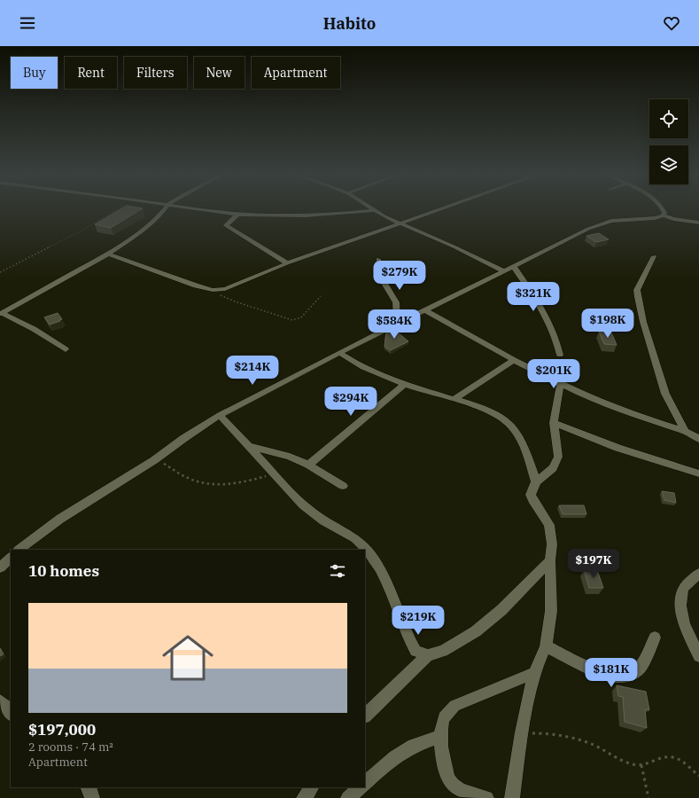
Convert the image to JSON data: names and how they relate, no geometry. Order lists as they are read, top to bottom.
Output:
{
  "page": {
    "header": "Habito",
    "chip": [
      "Buy",
      "Rent",
      "Filters",
      "New",
      "Apartment"
    ],
    "price": [
      "$279K",
      "$321K",
      "$198K",
      "$584K",
      "$214K",
      "$201K",
      "$294K",
      "$197K",
      "$219K",
      "$181K"
    ],
    "heading": "10 homes",
    "list": [
      {
        "name": "$197,000",
        "note": "2 rooms · 74 m² · Apartment"
      }
    ]
  }
}
